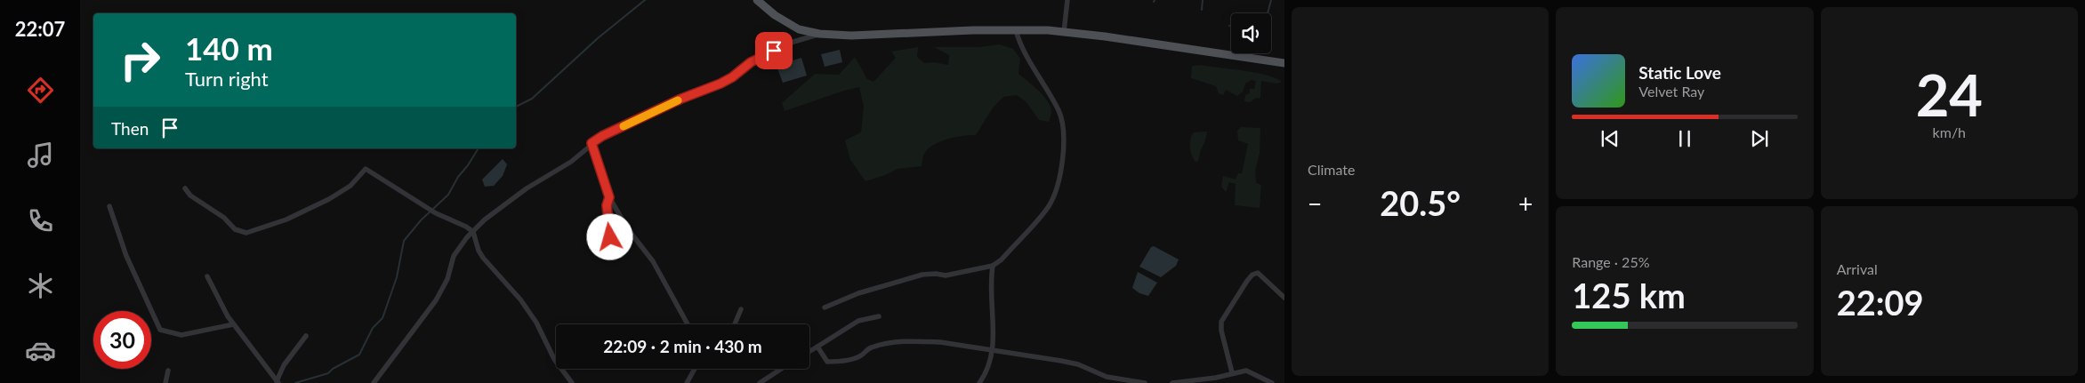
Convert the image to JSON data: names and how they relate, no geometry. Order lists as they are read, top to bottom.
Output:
{
  "page": {
    "tabs": "22:07",
    "tile": [
      "Climate",
      ["24", "km/h"],
      ["Range · 25%", "125 km"],
      ["Arrival", "22:09"]
    ],
    "turn": ["140 m", "Turn right"],
    "song": ["Static Love", "Velvet Ray"],
    "then": "Then",
    "heat": ["−", "20.5°", "+"],
    "limit": "30",
    "trip": "22:09 · 2 min · 430 m"
  }
}
